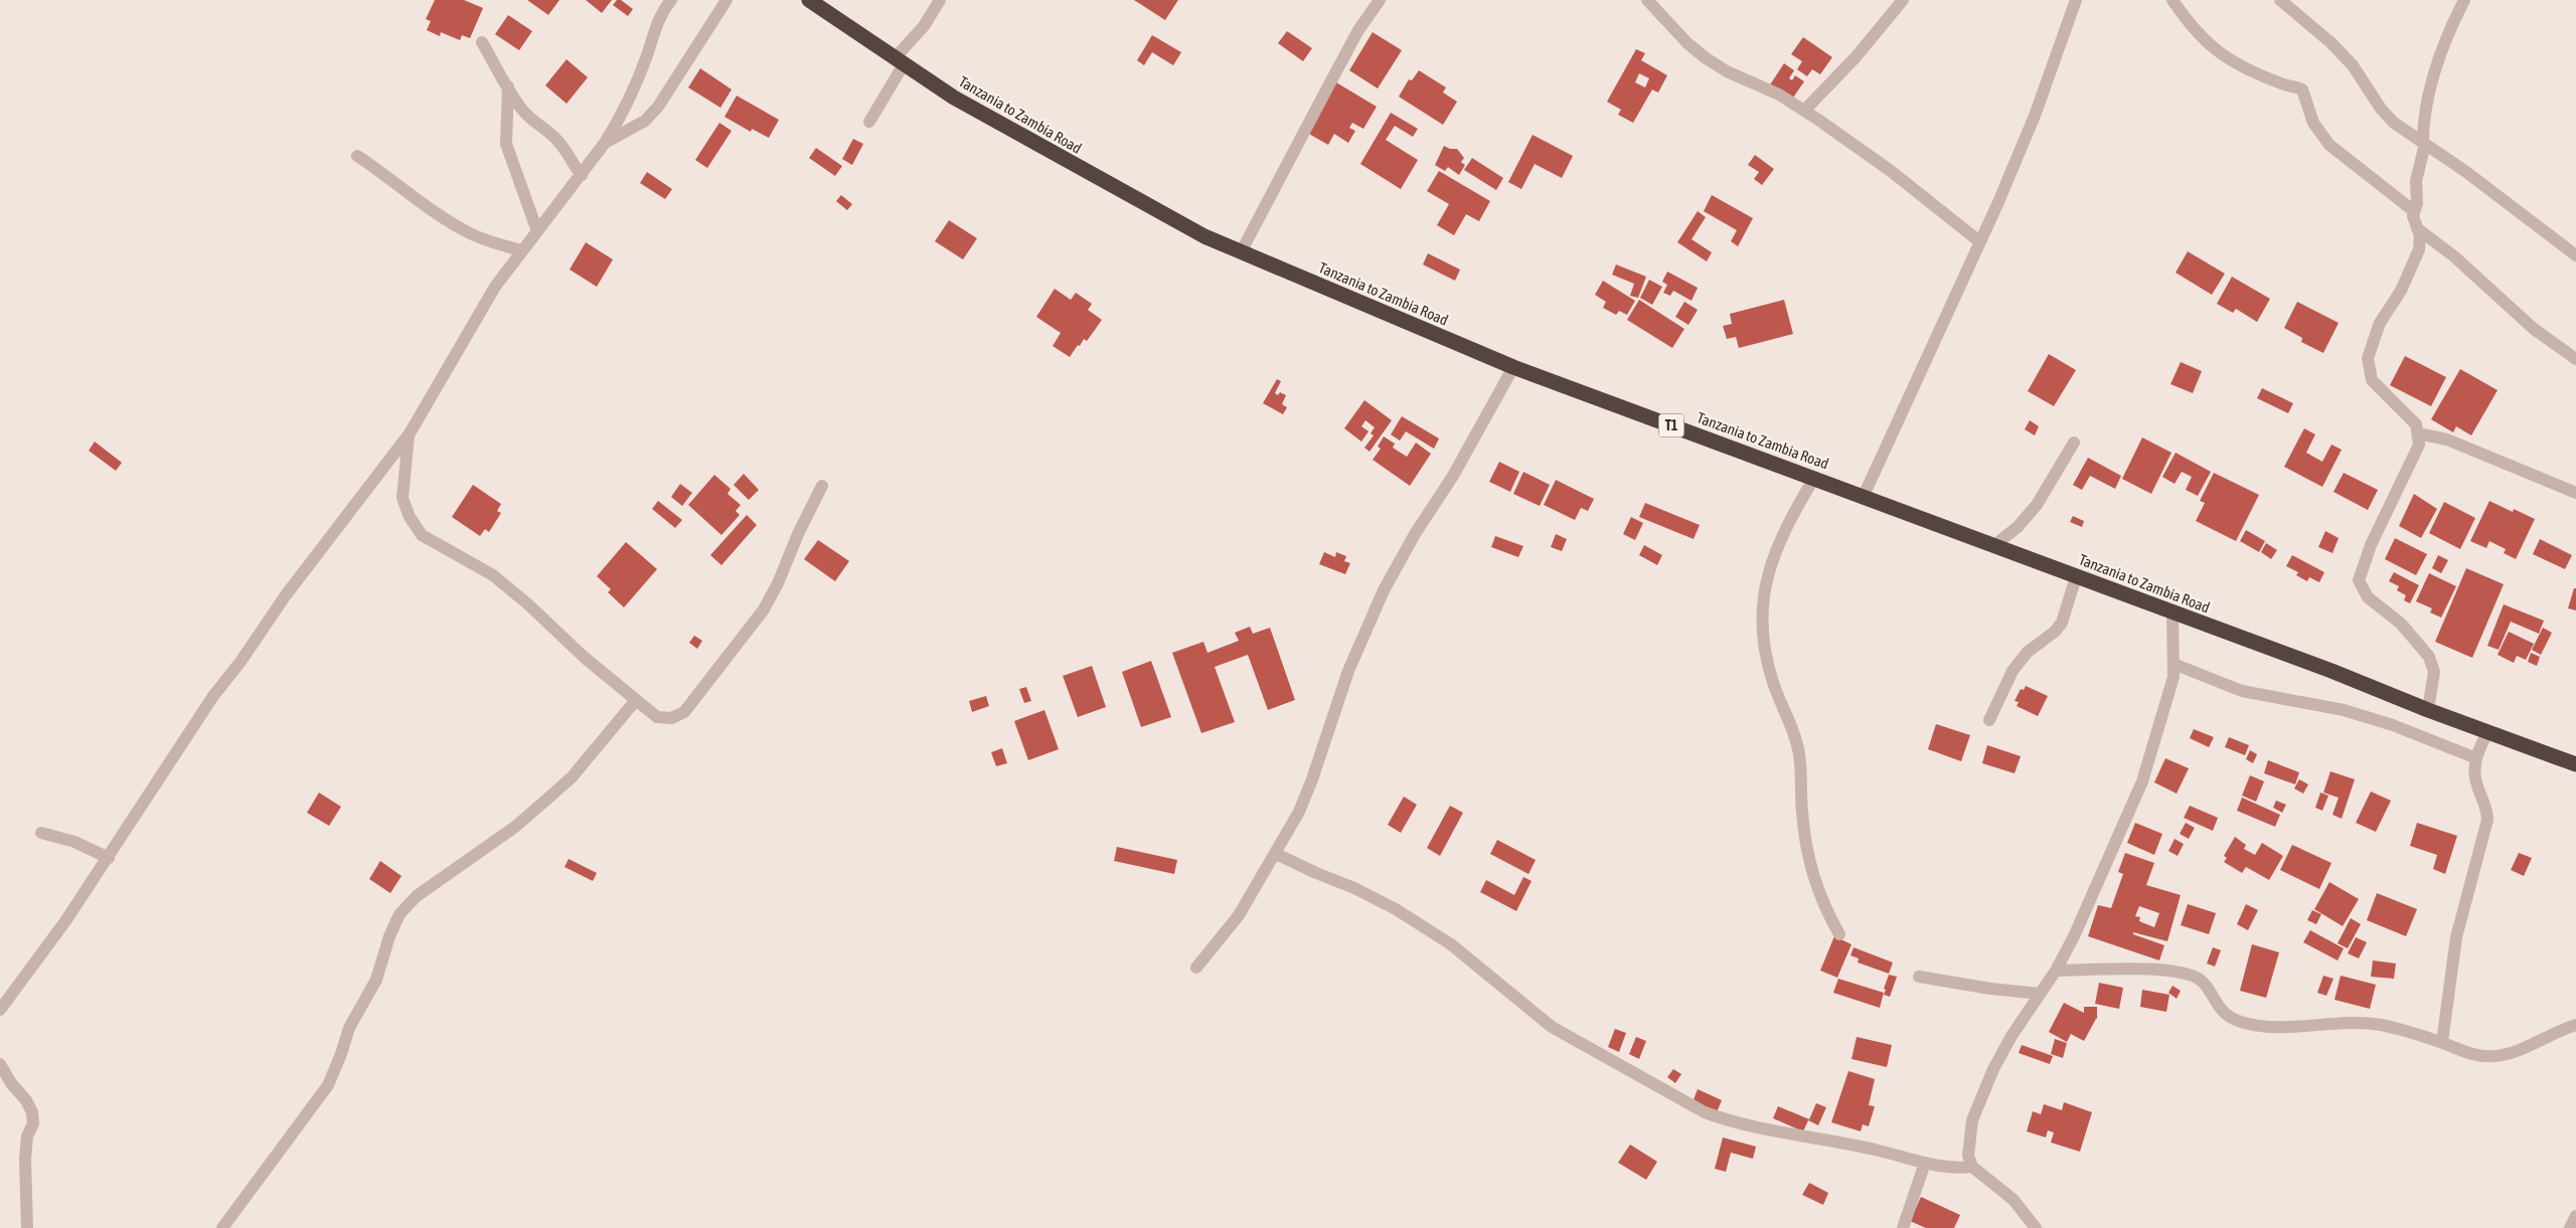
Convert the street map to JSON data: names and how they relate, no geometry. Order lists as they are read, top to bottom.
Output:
{
  "streets": {
    "highway": ["Tanzania to Zambia Road", "T1"]
  }
}
